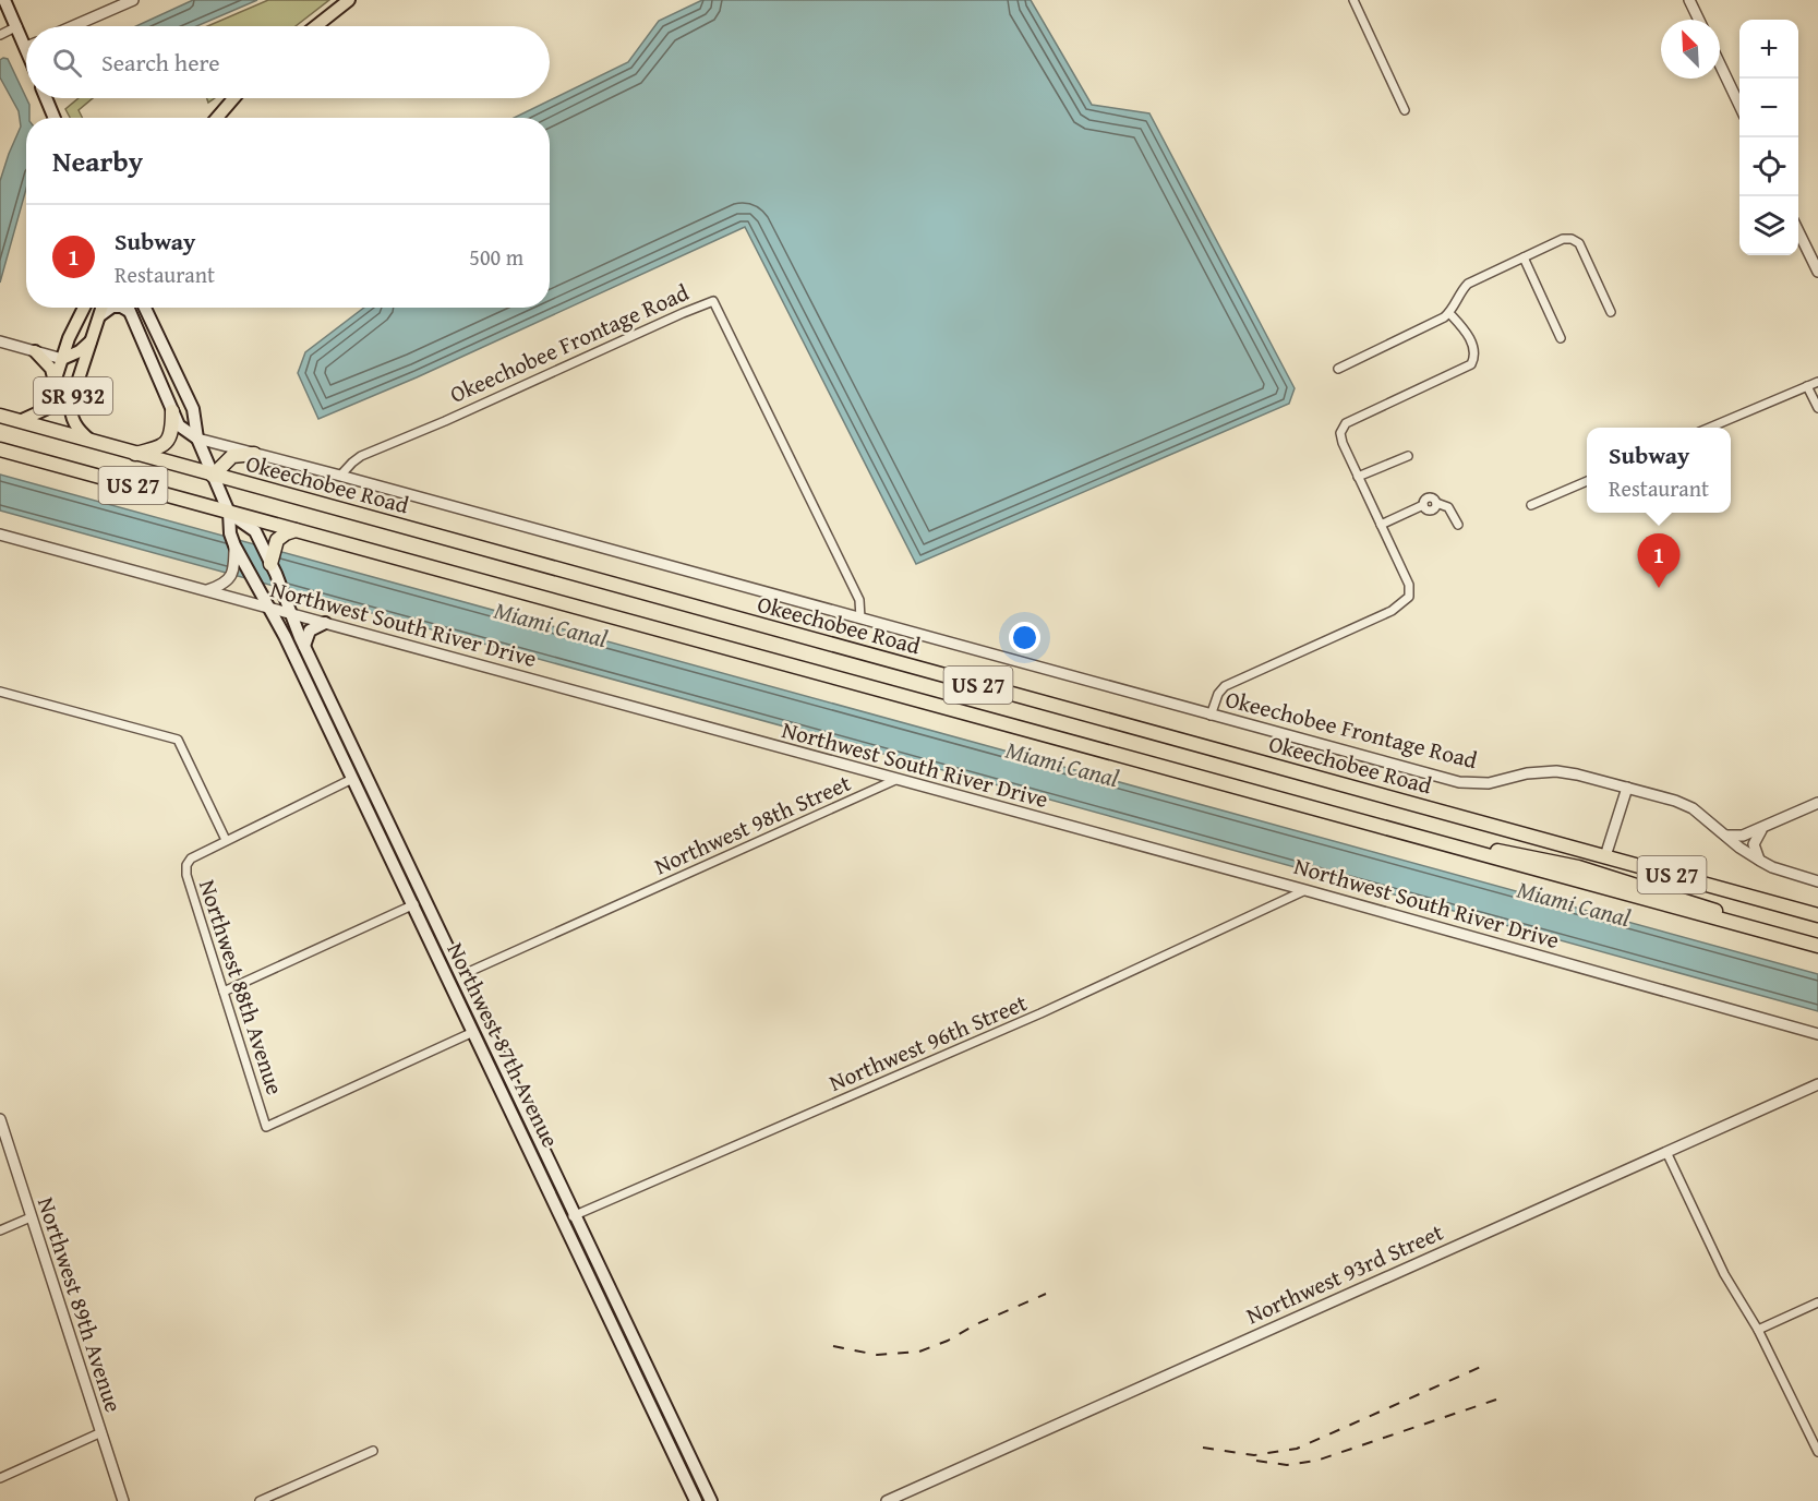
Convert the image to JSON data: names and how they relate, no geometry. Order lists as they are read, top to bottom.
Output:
{
  "streets": {
    "highway": ["Okeechobee Road", "US 27"],
    "main road": ["SR 932", "Northwest 87th Avenue"],
    "street": [
      "Okeechobee Frontage Road",
      "Northwest South River Drive",
      "Northwest 98th Street",
      "Northwest 88th Avenue",
      "Northwest 96th Street",
      "Northwest 93rd Street",
      "Northwest 89th Avenue"
    ]
  },
  "crossings": [
    ["SR 932", "Okeechobee Road"],
    ["US 27", "Northwest 87th Avenue"],
    ["Northwest South River Drive", "Northwest 98th Street"],
    ["Northwest South River Drive", "Northwest 96th Street"],
    ["Northwest South River Drive", "Northwest 87th Avenue"],
    ["Northwest 98th Street", "Northwest 87th Avenue"],
    ["Northwest 88th Avenue", "Northwest 87th Avenue"],
    ["Northwest 96th Street", "Northwest 87th Avenue"]
  ],
  "water": ["Miami Canal"],
  "north": "top left",
  "page": {
    "map_buttons": ["+", "−"],
    "search": "Search here",
    "heading": "Nearby",
    "list": [
      {
        "mark": "1",
        "name": "Subway",
        "note": "Restaurant",
        "value": "500 m"
      }
    ],
    "popup": ["Subway", "Restaurant"],
    "pins": "1"
  }
}
